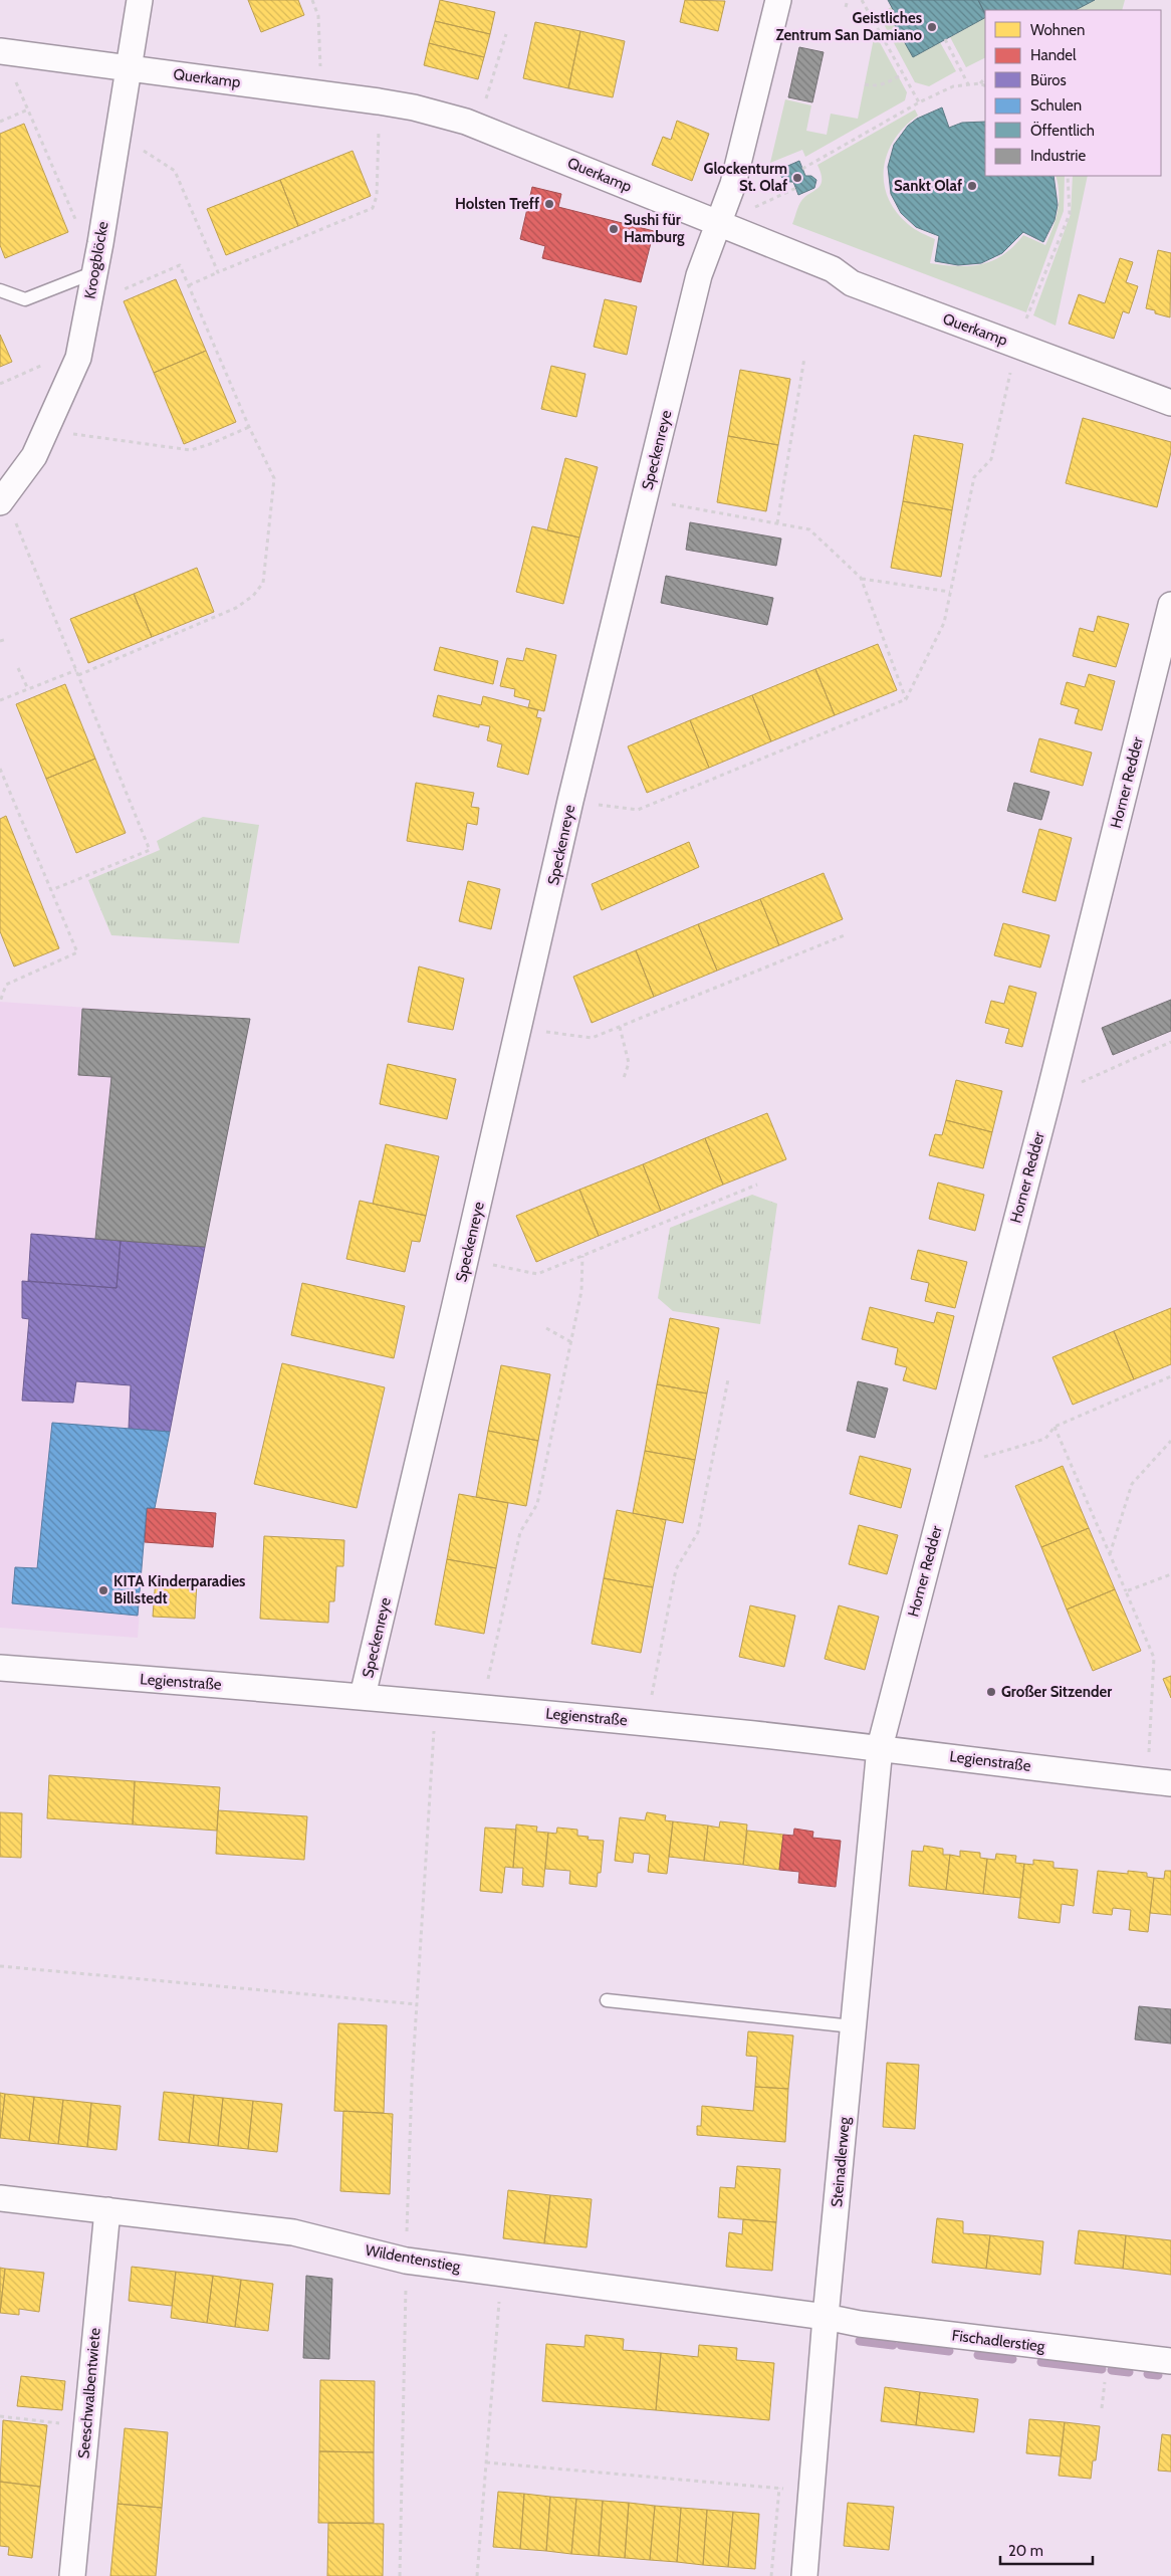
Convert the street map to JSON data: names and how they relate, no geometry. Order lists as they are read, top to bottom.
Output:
{
  "streets": {
    "street": [
      "Querkamp",
      "Kroogblöcke",
      "Speckenreye",
      "Horner Redder",
      "Legienstraße",
      "Steinadlerweg",
      "Wildentenstieg",
      "Fischadlerstieg",
      "Seeschwalbentwiete"
    ]
  },
  "crossings": [
    ["Querkamp", "Kroogblöcke"],
    ["Querkamp", "Speckenreye"],
    ["Speckenreye", "Legienstraße"],
    ["Horner Redder", "Legienstraße"],
    ["Horner Redder", "Steinadlerweg"],
    ["Legienstraße", "Steinadlerweg"],
    ["Steinadlerweg", "Wildentenstieg"],
    ["Steinadlerweg", "Fischadlerstieg"],
    ["Wildentenstieg", "Fischadlerstieg"],
    ["Wildentenstieg", "Seeschwalbentwiete"]
  ],
  "places": [
    "Geistliches Zentrum San Damiano",
    "Glockenturm St. Olaf",
    "Sankt Olaf",
    "Holsten Treff",
    "Sushi für Hamburg",
    "KITA Kinderparadies Billstedt",
    "Großer Sitzender"
  ],
  "legend": [
    "Wohnen",
    "Handel",
    "Büros",
    "Schulen",
    "Öffentlich",
    "Industrie"
  ],
  "scale_bar": "20 m"
}
